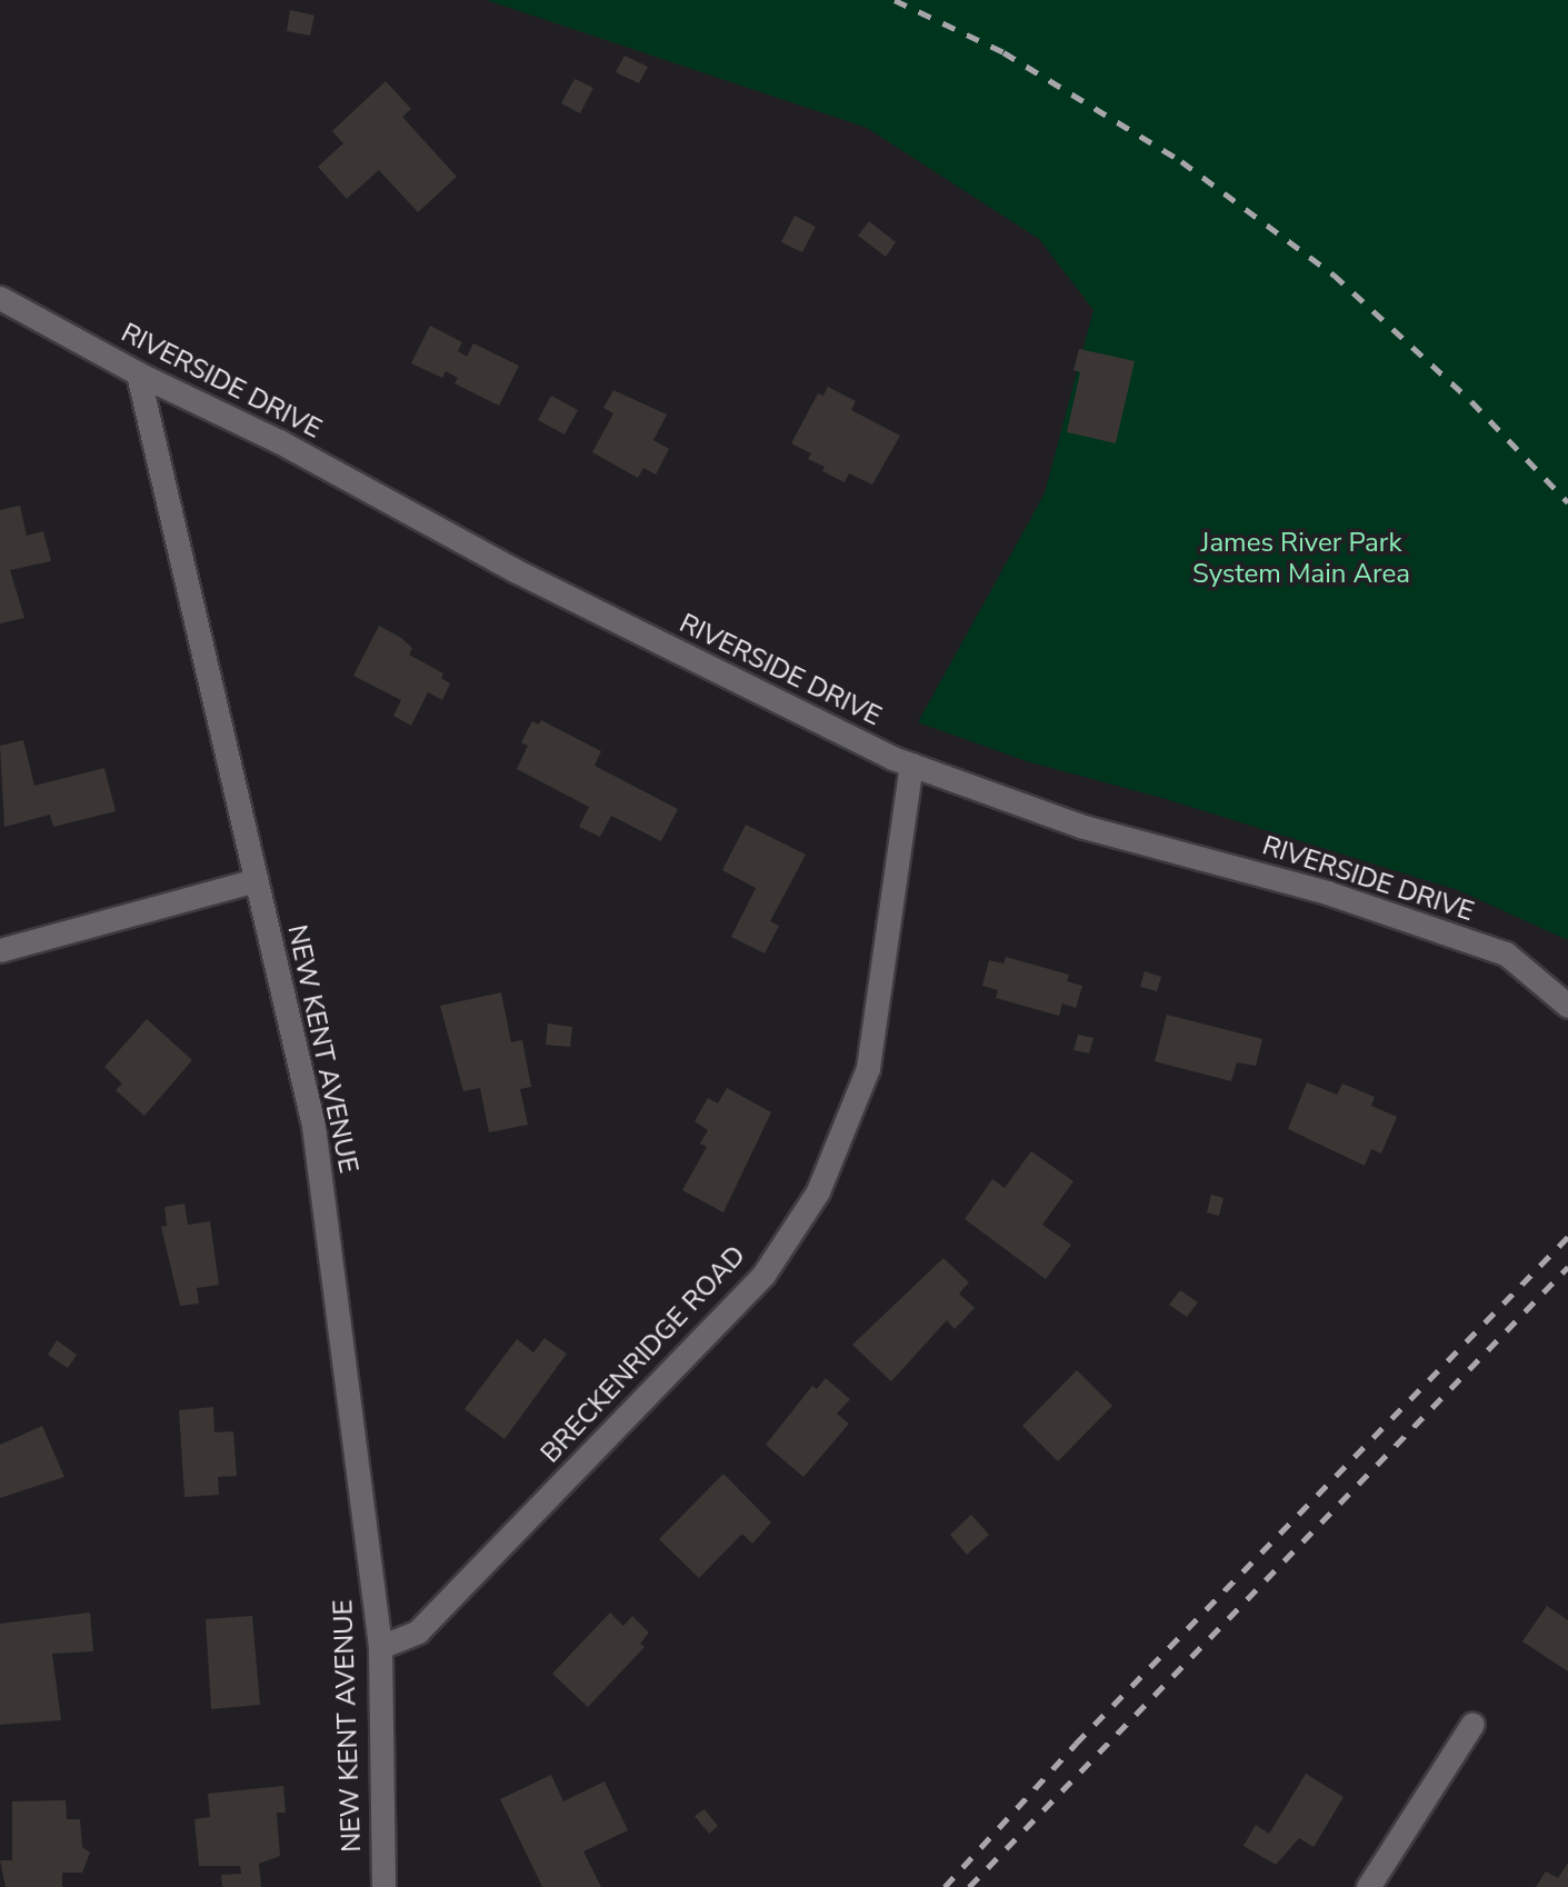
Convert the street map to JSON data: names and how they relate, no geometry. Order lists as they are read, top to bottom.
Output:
{
  "streets": {
    "street": ["RIVERSIDE DRIVE", "NEW KENT AVENUE", "BRECKENRIDGE ROAD"]
  },
  "crossings": [
    ["RIVERSIDE DRIVE", "NEW KENT AVENUE"],
    ["RIVERSIDE DRIVE", "BRECKENRIDGE ROAD"],
    ["NEW KENT AVENUE", "BRECKENRIDGE ROAD"]
  ],
  "parks": ["James River Park System Main Area"]
}
